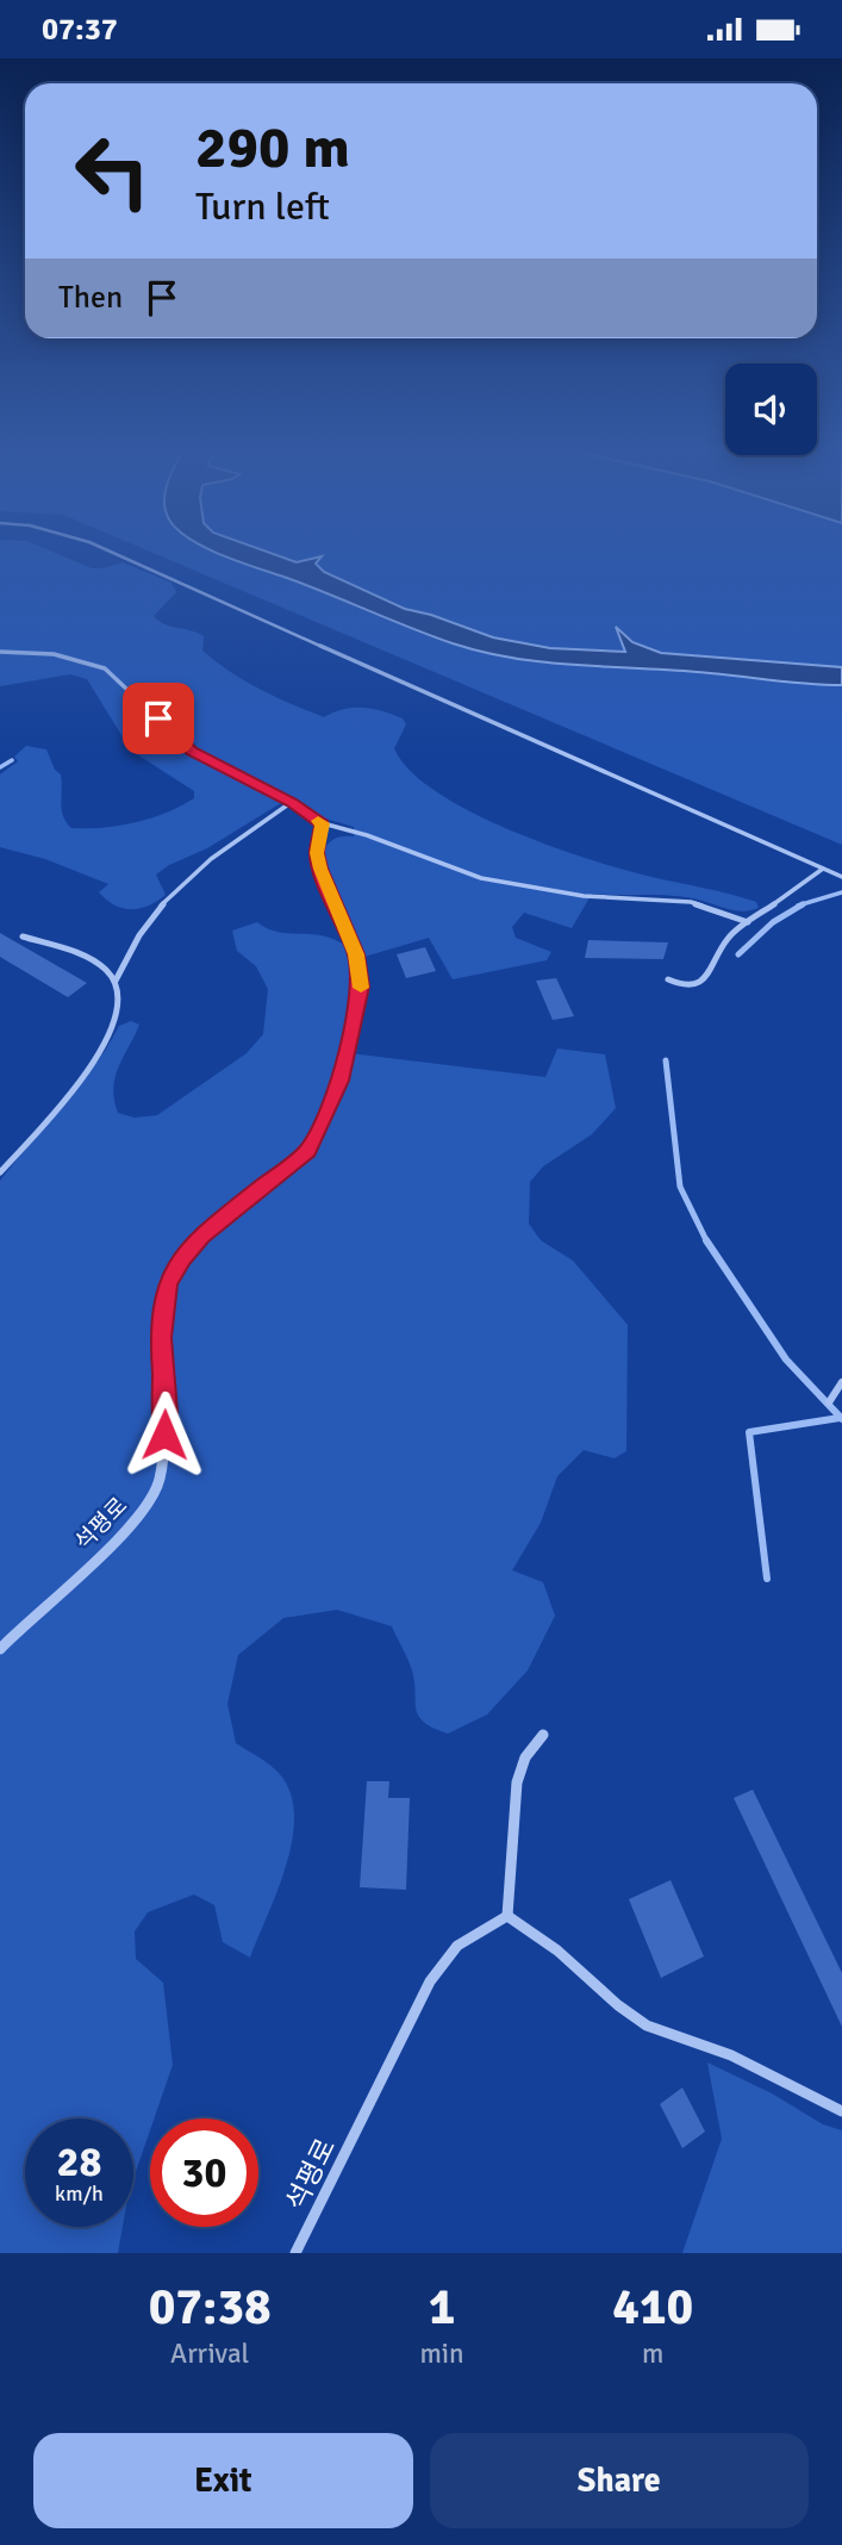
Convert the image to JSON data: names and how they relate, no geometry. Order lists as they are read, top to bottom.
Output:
{
  "streets": {
    "street": ["석평로"]
  },
  "page": {
    "status": "07:37",
    "turn": ["290 m", "Turn left"],
    "then": "Then",
    "speed": "28 km/h",
    "limit": "30",
    "eta": [
      "07:38",
      "Arrival",
      "1",
      "min",
      "410",
      "m"
    ],
    "buttons": ["Exit", "Share"]
  }
}
